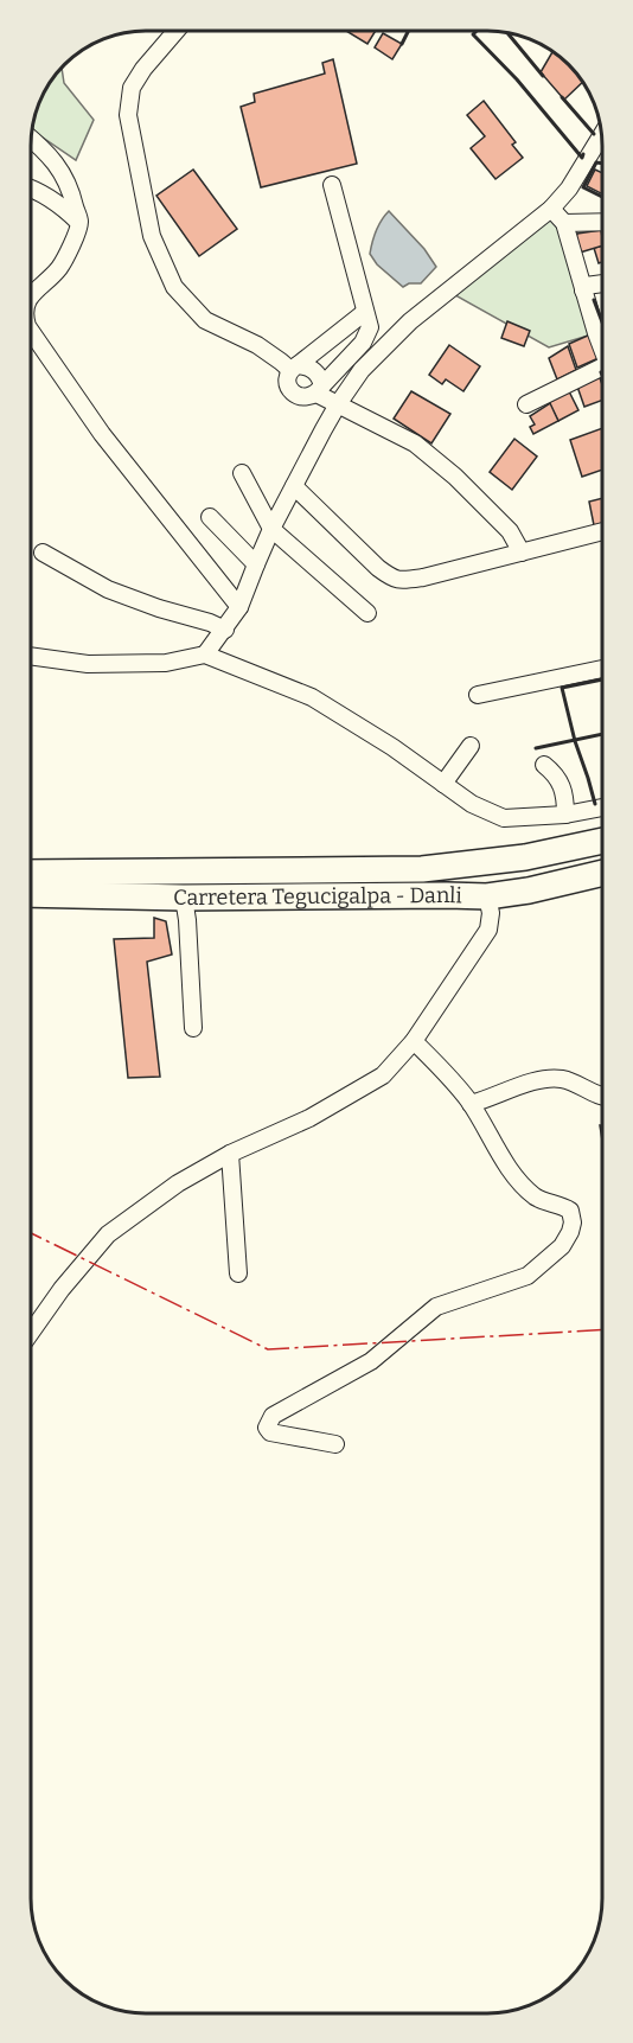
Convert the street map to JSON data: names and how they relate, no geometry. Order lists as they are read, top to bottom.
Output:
{
  "streets": {
    "highway": ["Carretera Tegucigalpa - Danli"]
  }
}
